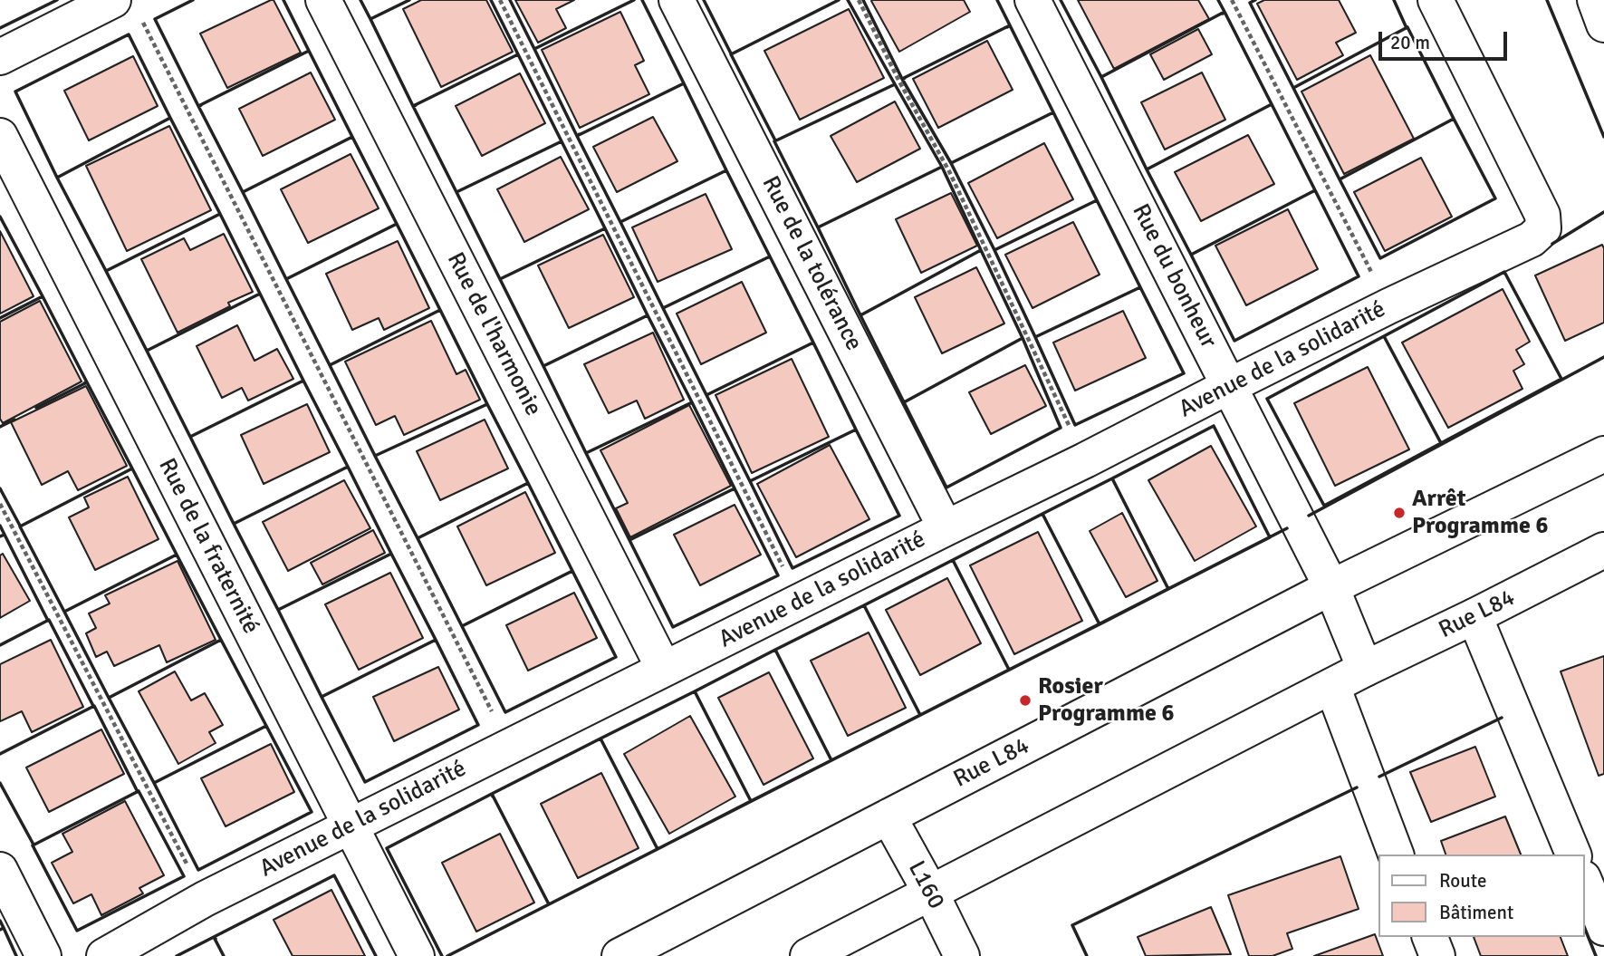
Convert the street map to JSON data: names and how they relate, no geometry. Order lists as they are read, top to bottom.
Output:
{
  "streets": {
    "street": [
      "Rue de la tolérance",
      "Rue du bonheur",
      "Rue de l'harmonie",
      "Avenue de la solidarité",
      "Rue de la fraternité",
      "Rue L84",
      "L160"
    ]
  },
  "crossings": [
    ["Rue de la tolérance", "Avenue de la solidarité"],
    ["Rue du bonheur", "Avenue de la solidarité"],
    ["Rue du bonheur", "Rue L84"],
    ["Rue de l'harmonie", "Avenue de la solidarité"],
    ["Avenue de la solidarité", "Rue de la fraternité"],
    ["Rue L84", "L160"]
  ],
  "places": ["Arrêt Programme 6", "Rosier Programme 6"],
  "legend": ["Route", "Bâtiment"],
  "scale_bar": "20 m"
}
